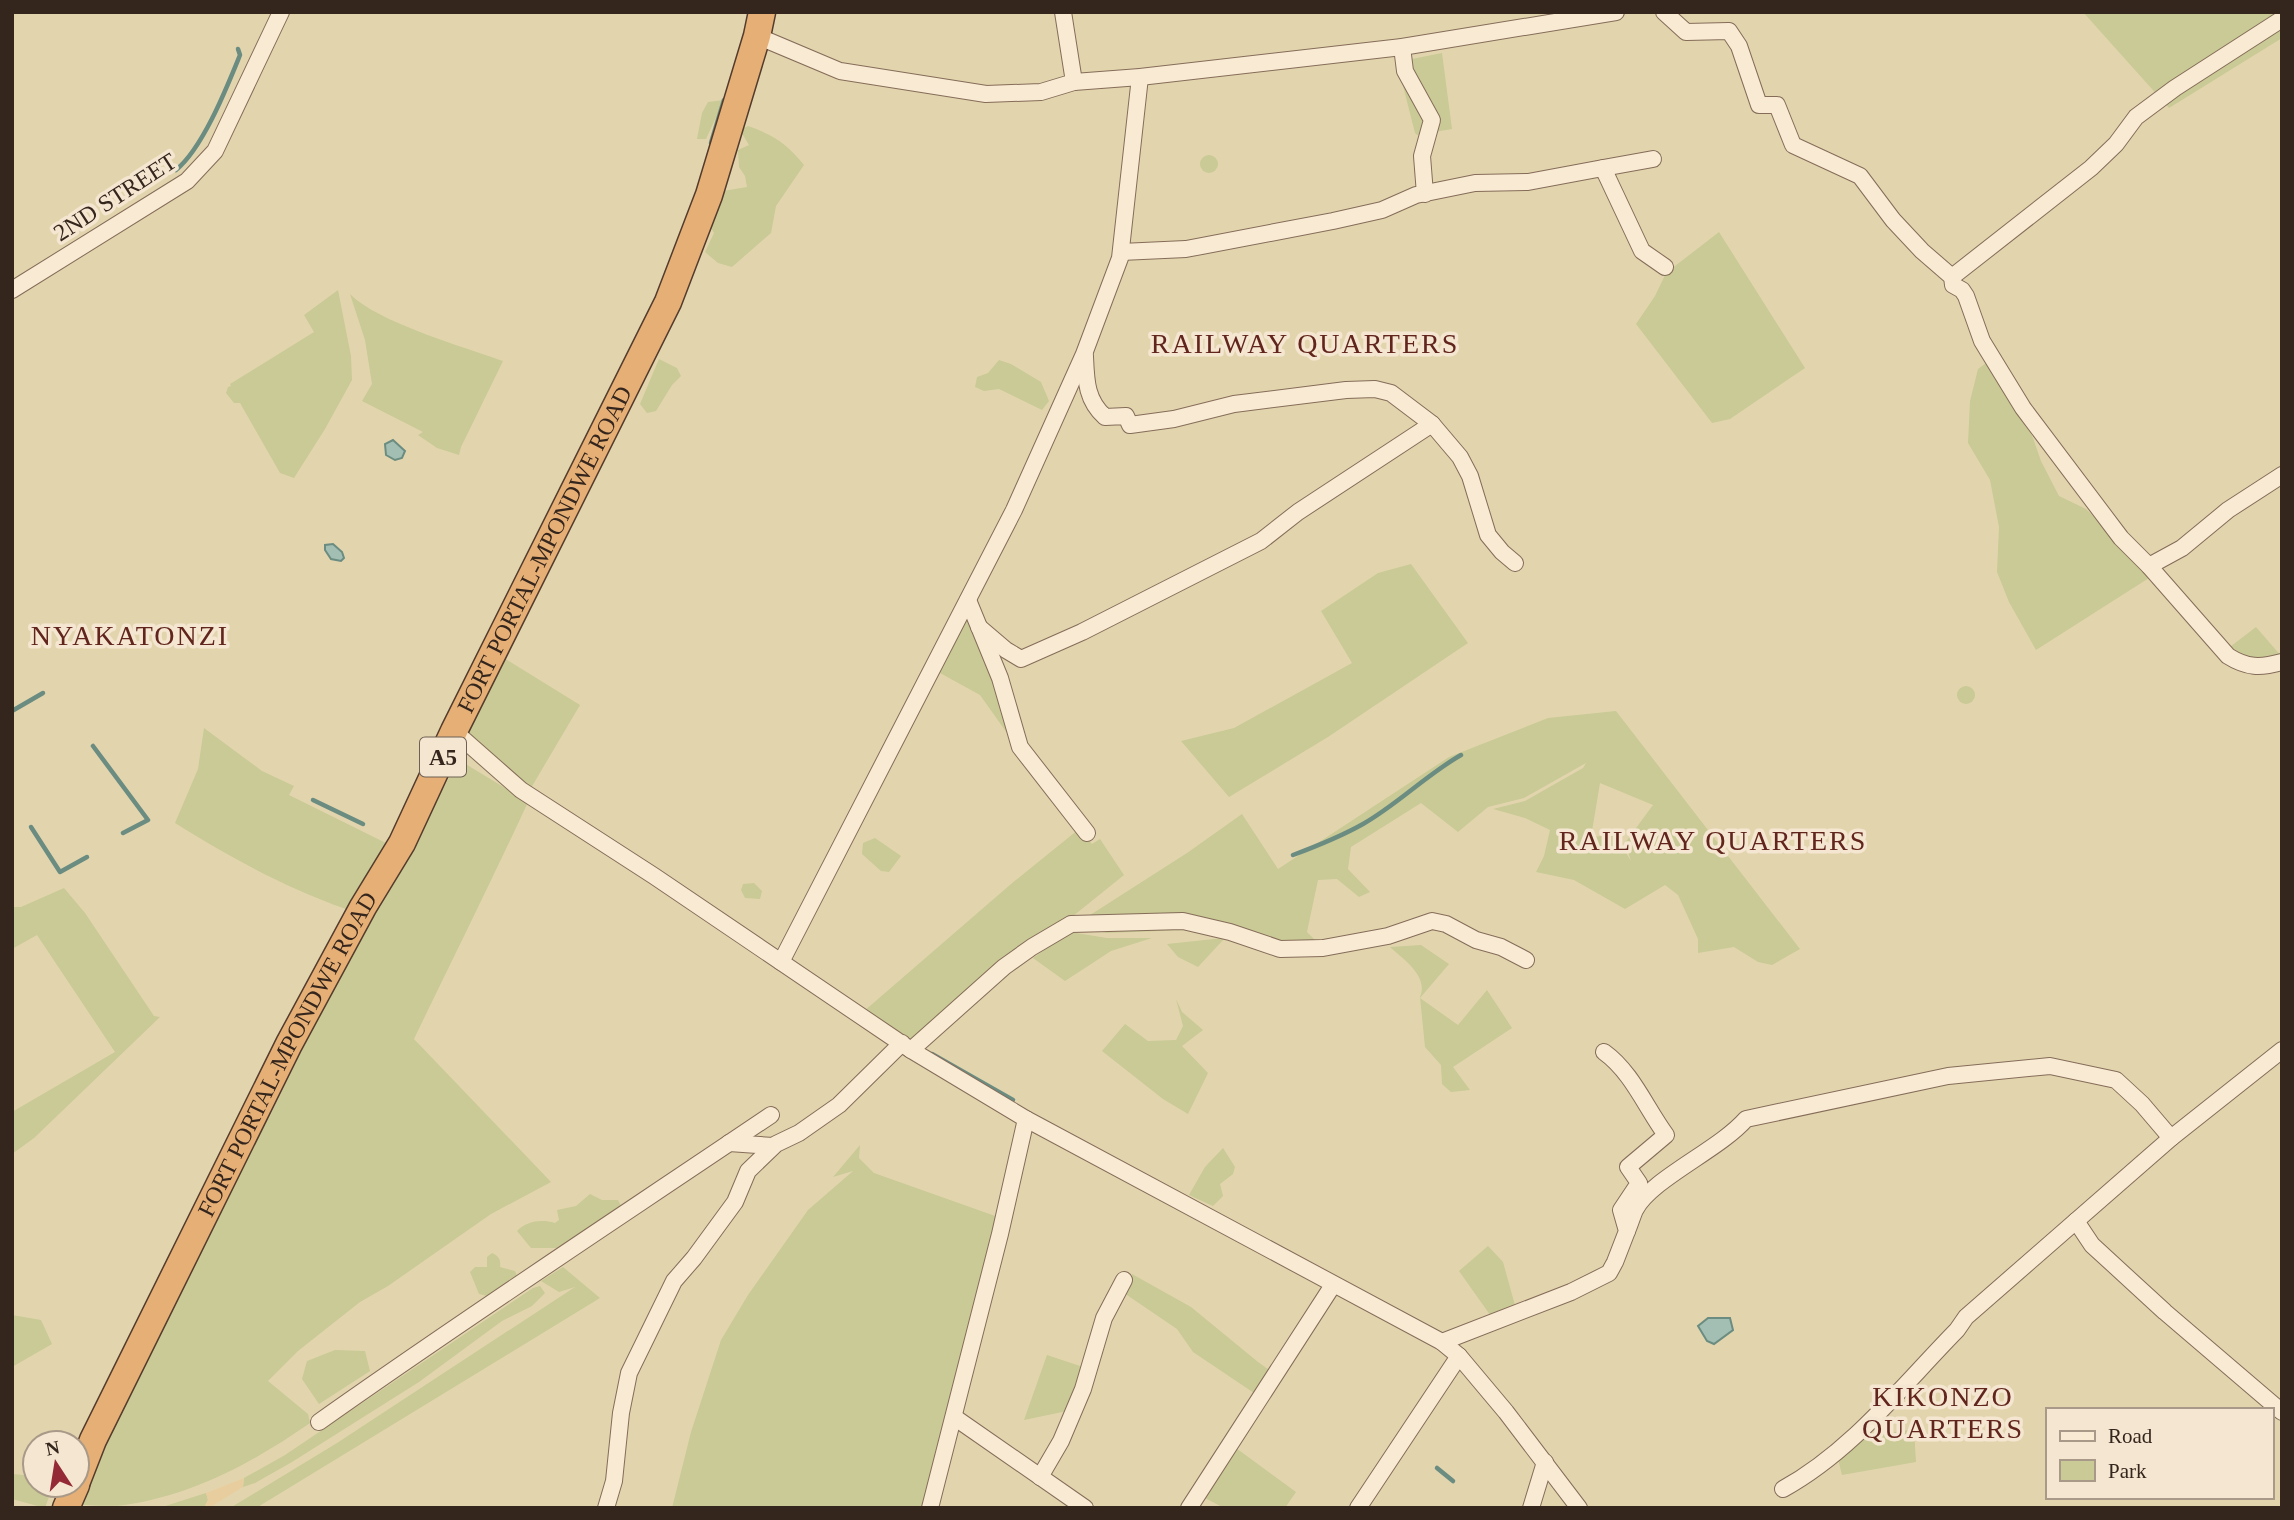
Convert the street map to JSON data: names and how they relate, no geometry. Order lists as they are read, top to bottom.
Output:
{
  "streets": {
    "highway": ["FORT PORTAL-MPONDWE ROAD", "A5"],
    "street": ["2ND STREET"]
  },
  "districts": [
    "RAILWAY QUARTERS",
    "NYAKATONZI",
    "RAILWAY QUARTERS",
    "KIKONZO QUARTERS"
  ],
  "legend": ["Road", "Park"],
  "north": "top"
}
